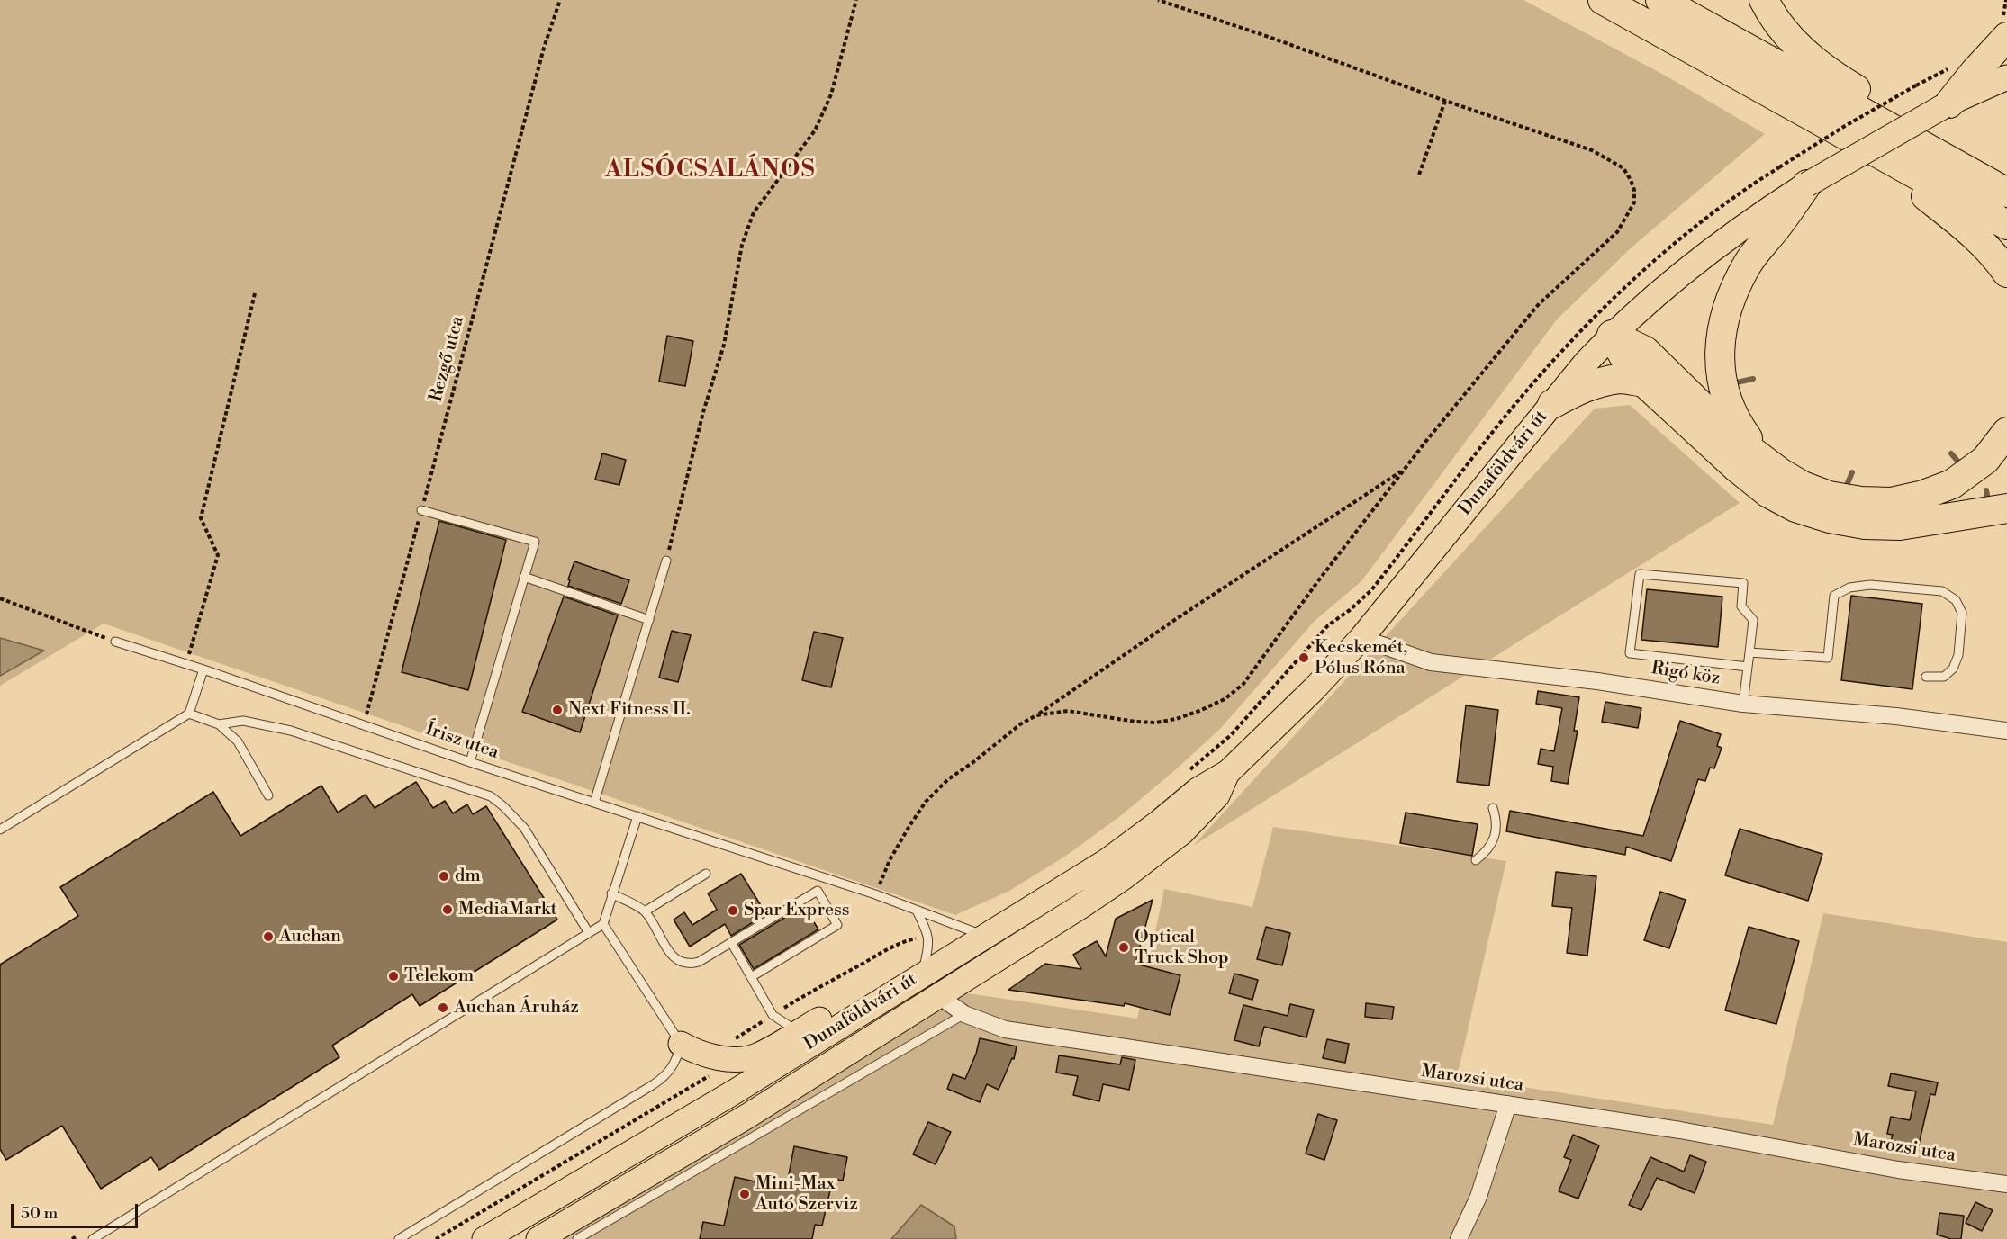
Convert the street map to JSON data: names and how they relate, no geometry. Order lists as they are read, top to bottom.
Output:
{
  "streets": {
    "main road": ["Dunaföldvári út"],
    "street": ["Rigó köz", "Marozsi utca"],
    "lane": ["Írisz utca"],
    "path": ["Rezgő utca"]
  },
  "crossings": [
    ["Rezgő utca", "Írisz utca"],
    ["Dunaföldvári út", "Rigó köz"],
    ["Dunaföldvári út", "Írisz utca"],
    ["Dunaföldvári út", "Marozsi utca"]
  ],
  "districts": ["ALSÓCSALÁNOS"],
  "places": [
    "Kecskemét, Pólus Róna",
    "Next Fitness II.",
    "dm",
    "MediaMarkt",
    "Spar Express",
    "Auchan",
    "Optical Truck Shop",
    "Telekom",
    "Auchan Áruház",
    "Mini-Max Autó Szerviz"
  ],
  "scale_bar": "50 m"
}
